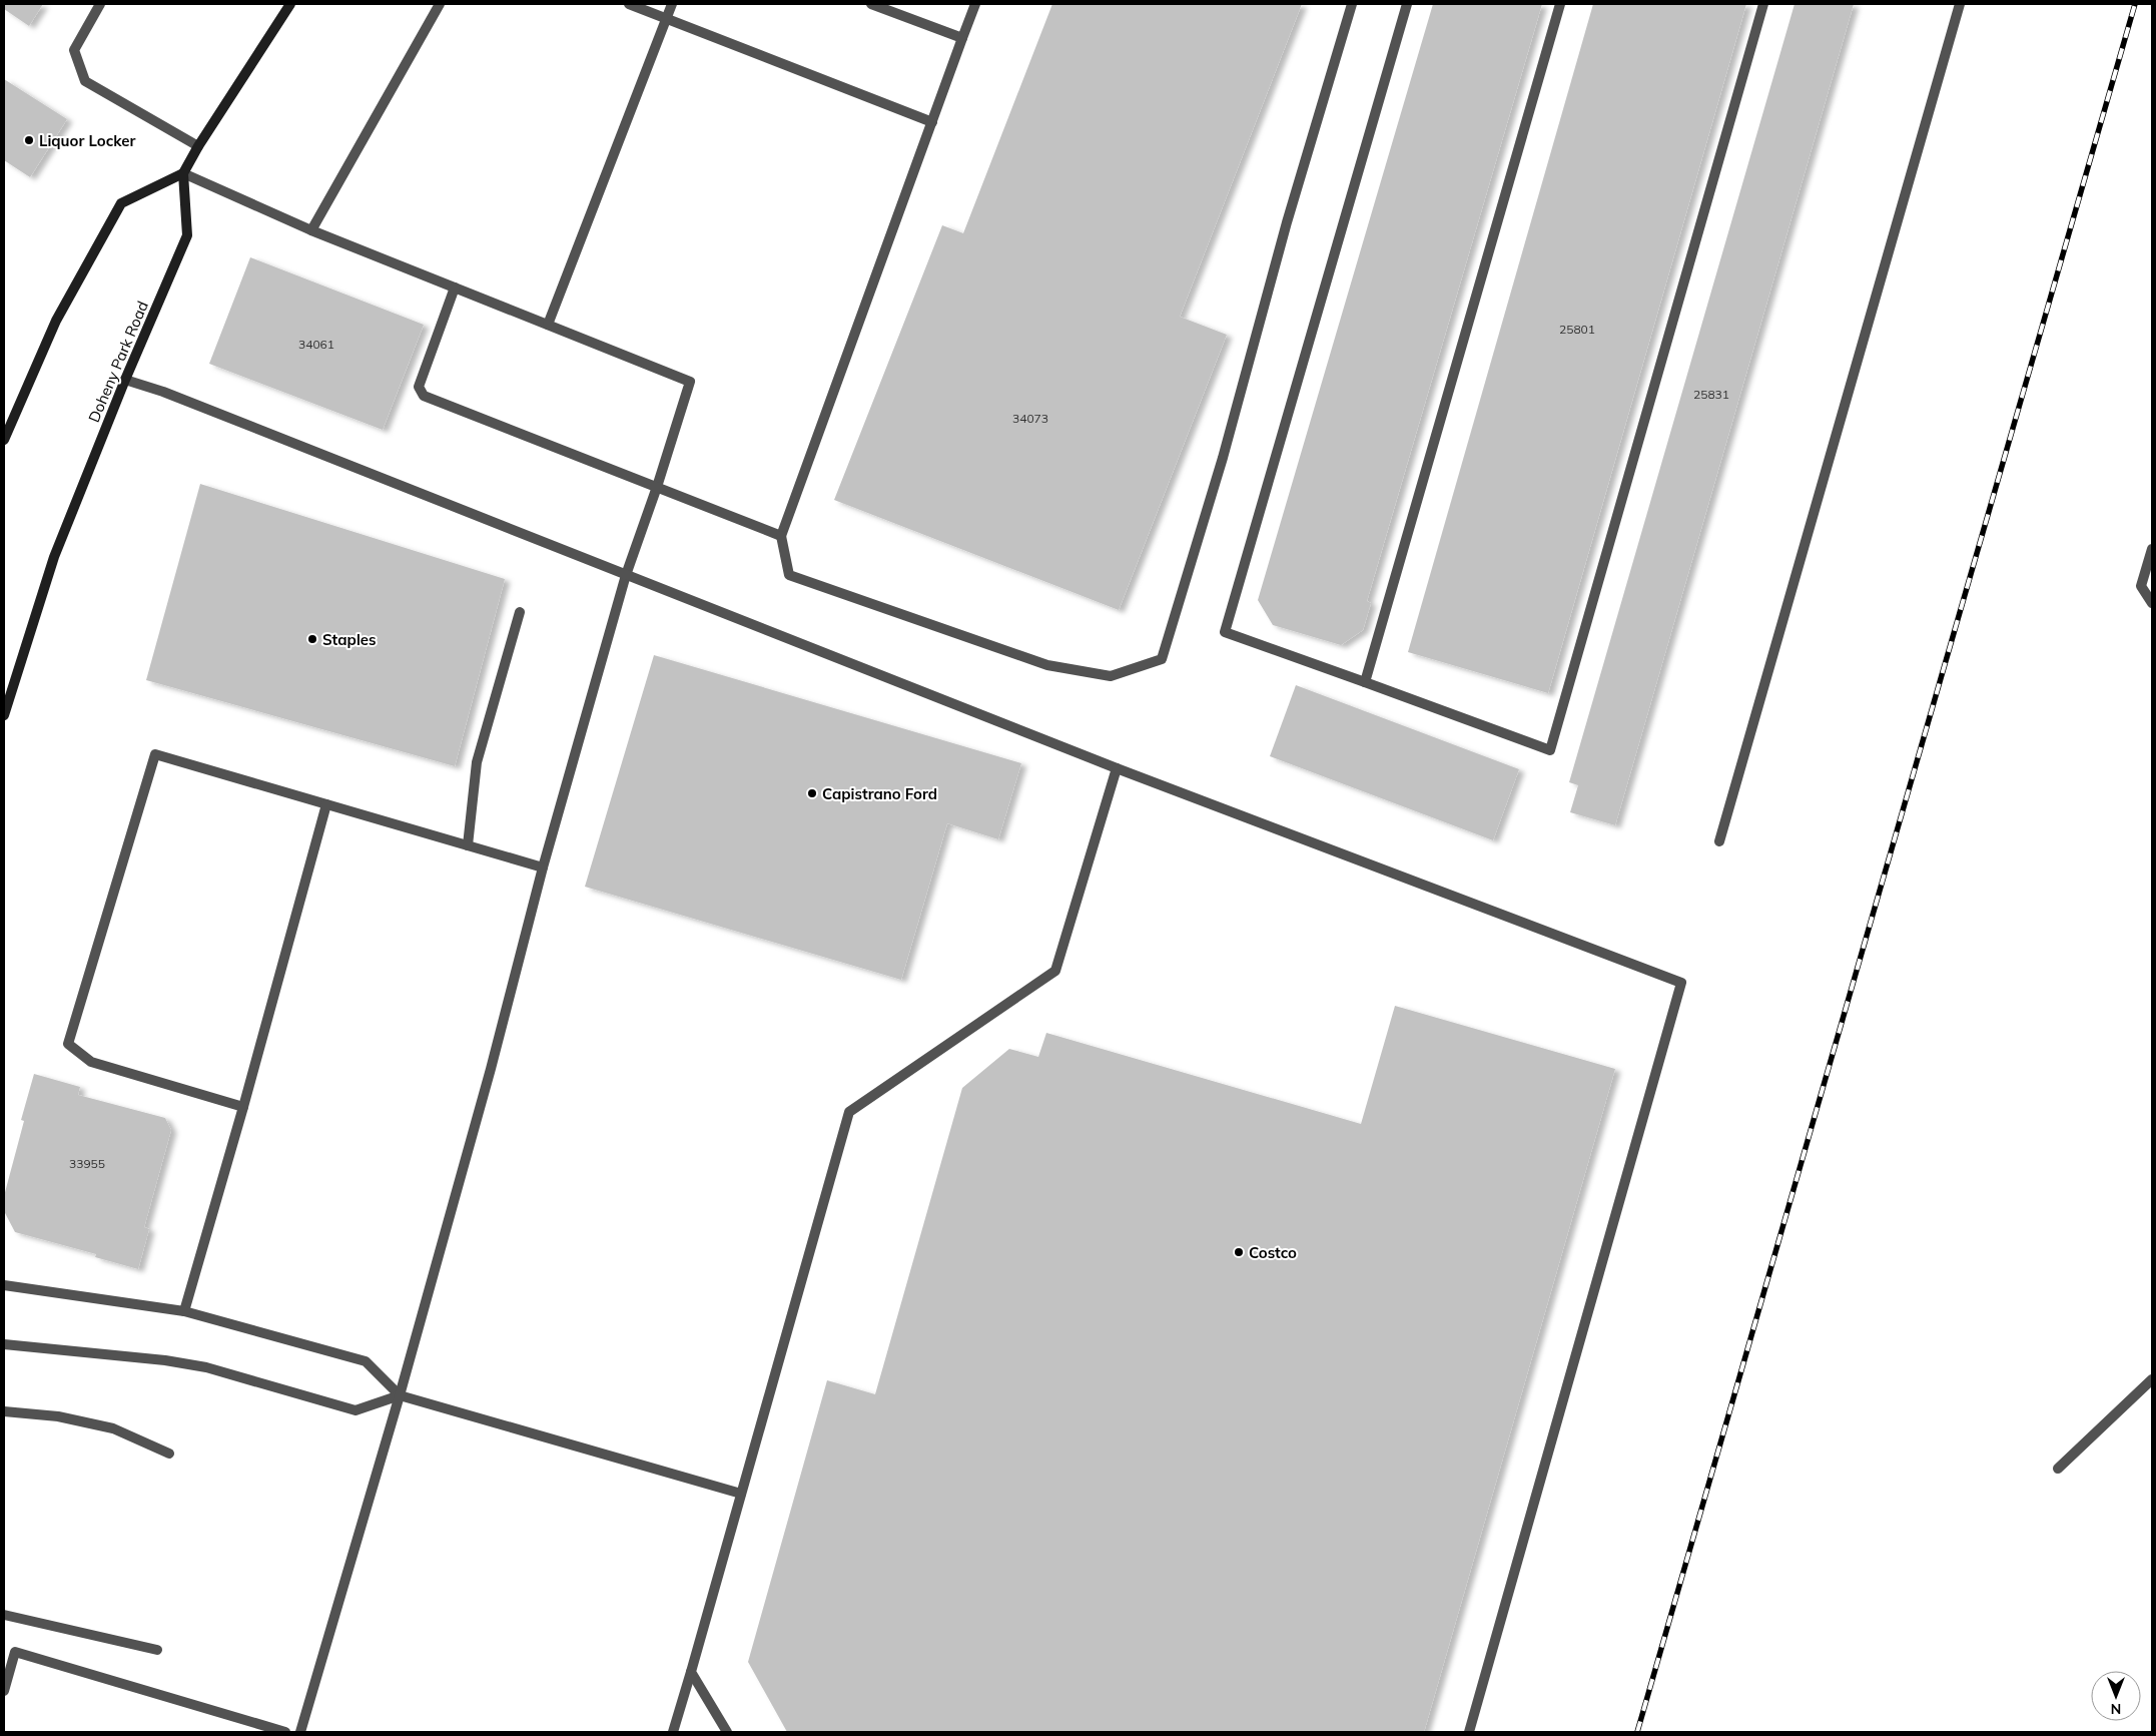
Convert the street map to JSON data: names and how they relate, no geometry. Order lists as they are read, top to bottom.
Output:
{
  "streets": {
    "main road": ["Doheny Park Road"]
  },
  "places": [
    "Liquor Locker",
    "Staples",
    "Capistrano Ford",
    "Costco"
  ],
  "house_numbers": [
    "25801",
    "34061",
    "25831",
    "34073",
    "33955"
  ],
  "north": "bottom"
}
